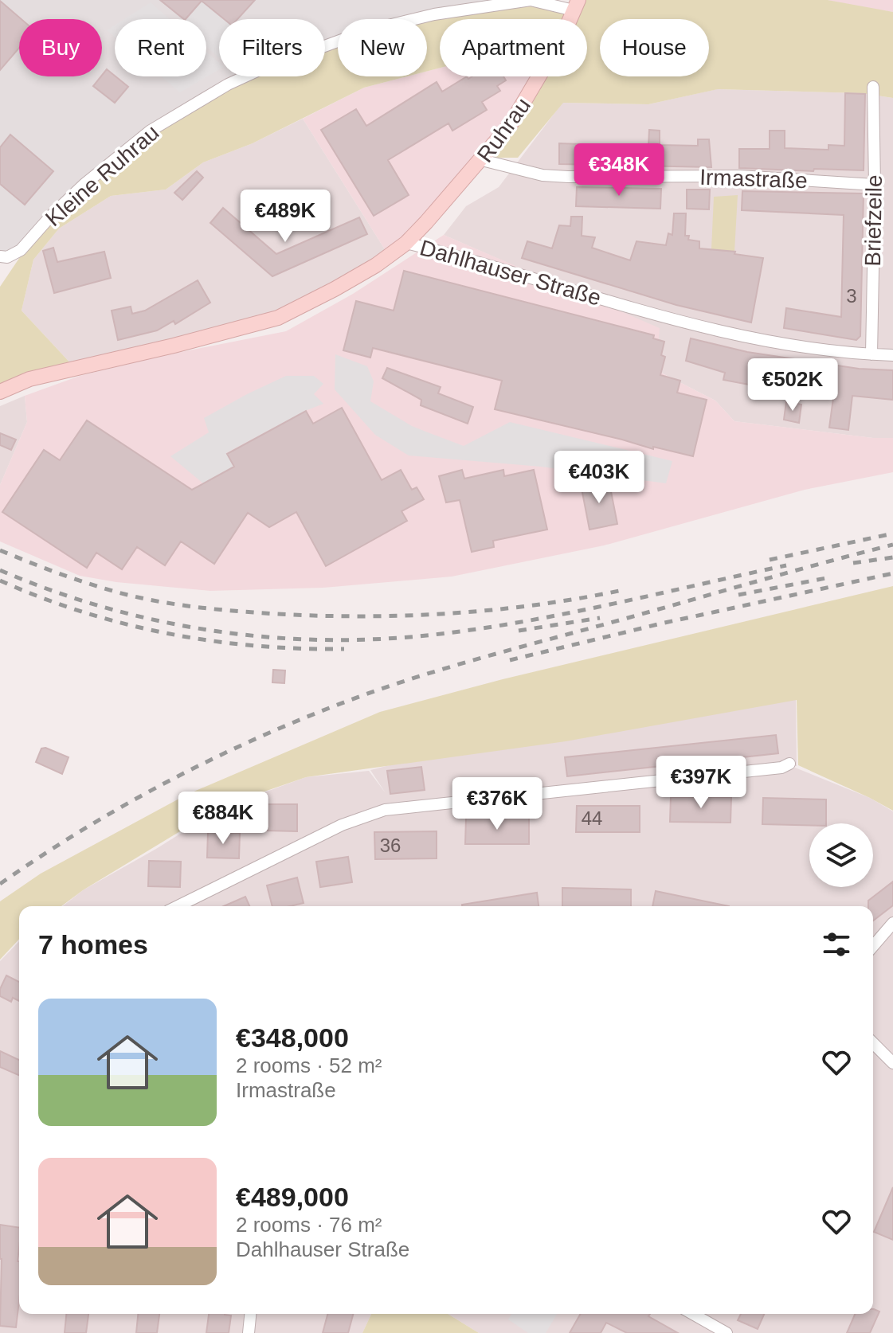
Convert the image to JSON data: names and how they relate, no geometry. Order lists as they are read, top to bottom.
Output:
{
  "streets": {
    "street": [
      "Ruhrau",
      "Kleine Ruhrau",
      "Irmastraße",
      "Briefzeile",
      "Dahlhauser Straße"
    ]
  },
  "crossings": [
    ["Ruhrau", "Kleine Ruhrau"],
    ["Ruhrau", "Irmastraße"],
    ["Ruhrau", "Dahlhauser Straße"],
    ["Irmastraße", "Briefzeile"],
    ["Briefzeile", "Dahlhauser Straße"]
  ],
  "house_numbers": ["3", "44", "36"],
  "page": {
    "chip": [
      "Buy",
      "Rent",
      "Filters",
      "New",
      "Apartment",
      "House"
    ],
    "price": [
      "€348K",
      "€489K",
      "€502K",
      "€403K",
      "€397K",
      "€376K",
      "€884K"
    ],
    "heading": "7 homes",
    "list": [
      {
        "name": "€348,000",
        "note": "2 rooms · 52 m² · Irmastraße"
      },
      {
        "name": "€489,000",
        "note": "2 rooms · 76 m² · Dahlhauser Straße"
      }
    ]
  }
}
